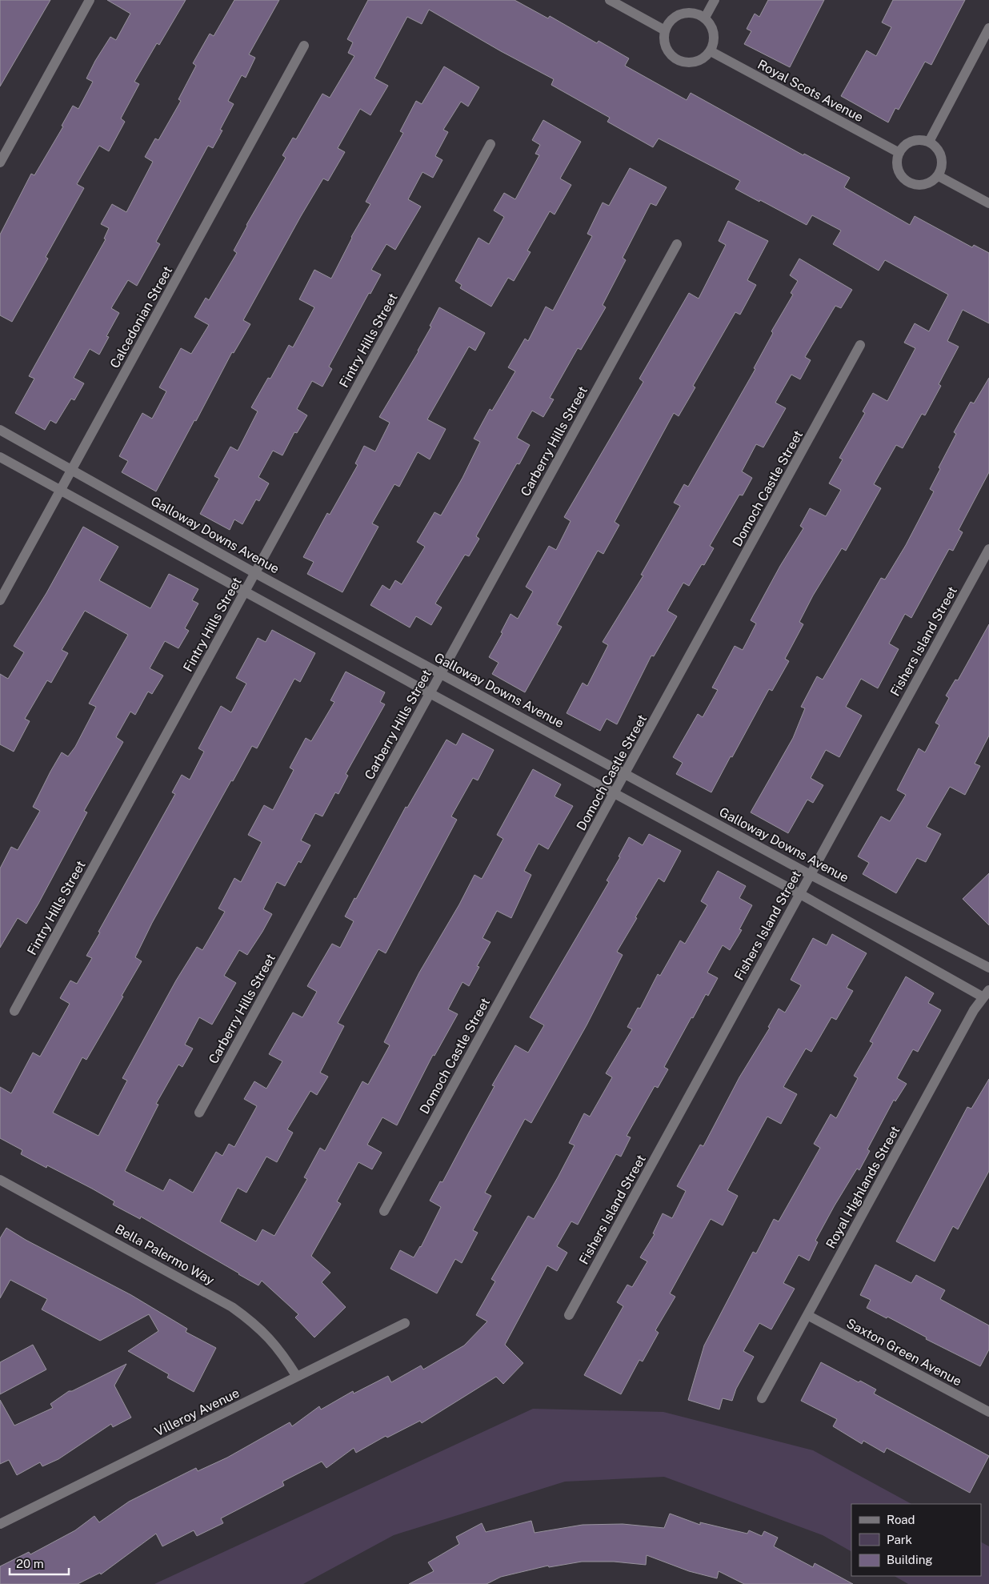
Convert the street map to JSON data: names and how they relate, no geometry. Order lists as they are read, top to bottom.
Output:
{
  "streets": {
    "street": [
      "Royal Scots Avenue",
      "Calcedonian Street",
      "Fintry Hills Street",
      "Carberry Hills Street",
      "Domoch Castle Street",
      "Galloway Downs Avenue",
      "Fishers Island Street",
      "Royal Highlands Street",
      "Bella Palermo Way",
      "Saxton Green Avenue",
      "Villeroy Avenue"
    ]
  },
  "crossings": [
    ["Calcedonian Street", "Galloway Downs Avenue"],
    ["Fintry Hills Street", "Galloway Downs Avenue"],
    ["Carberry Hills Street", "Galloway Downs Avenue"],
    ["Domoch Castle Street", "Galloway Downs Avenue"],
    ["Galloway Downs Avenue", "Fishers Island Street"],
    ["Royal Highlands Street", "Saxton Green Avenue"],
    ["Bella Palermo Way", "Villeroy Avenue"]
  ],
  "legend": ["Road", "Park", "Building"],
  "scale_bar": "20 m"
}
